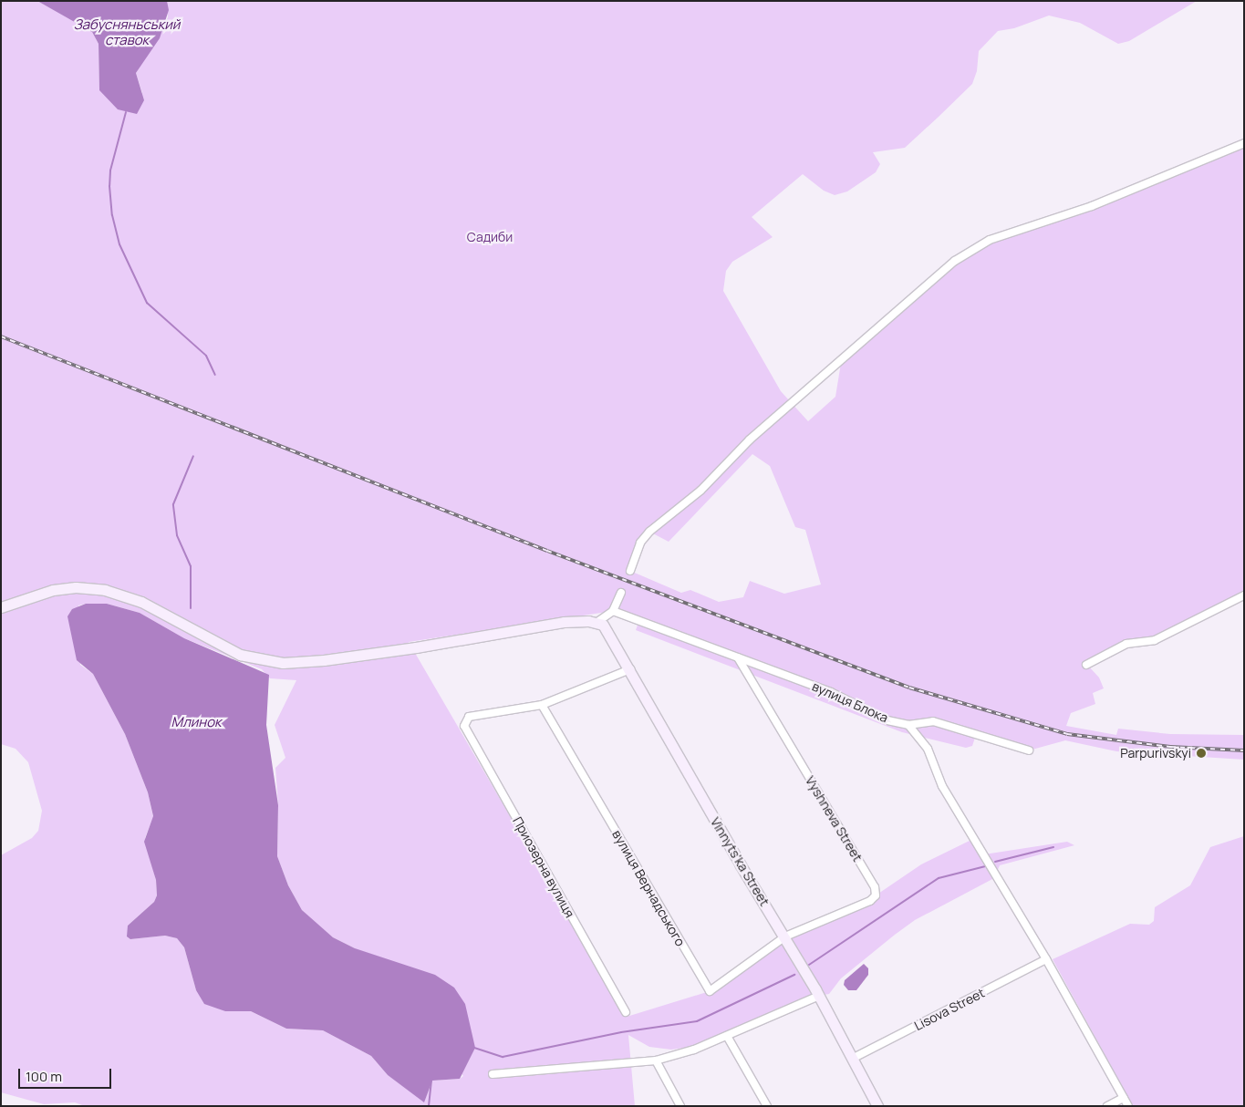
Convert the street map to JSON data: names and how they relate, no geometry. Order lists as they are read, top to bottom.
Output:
{
  "streets": {
    "street": [
      "вулиця Блока",
      "Vyshneva Street",
      "Vinnyts'ka Street",
      "Приозерна вулиця",
      "вулиця Вернадського",
      "Lisova Street"
    ]
  },
  "crossings": [
    ["вулиця Блока", "Vyshneva Street"],
    ["Vyshneva Street", "Vinnyts'ka Street"],
    ["Vyshneva Street", "вулиця Вернадського"],
    ["Vinnyts'ka Street", "вулиця Вернадського"],
    ["Vinnyts'ka Street", "Lisova Street"],
    ["Приозерна вулиця", "вулиця Вернадського"]
  ],
  "water": ["Забусняньський ставок", "Млинок"],
  "parks": ["Садиби"],
  "places": ["Parpurivskyi"],
  "scale_bar": "100 m"
}
